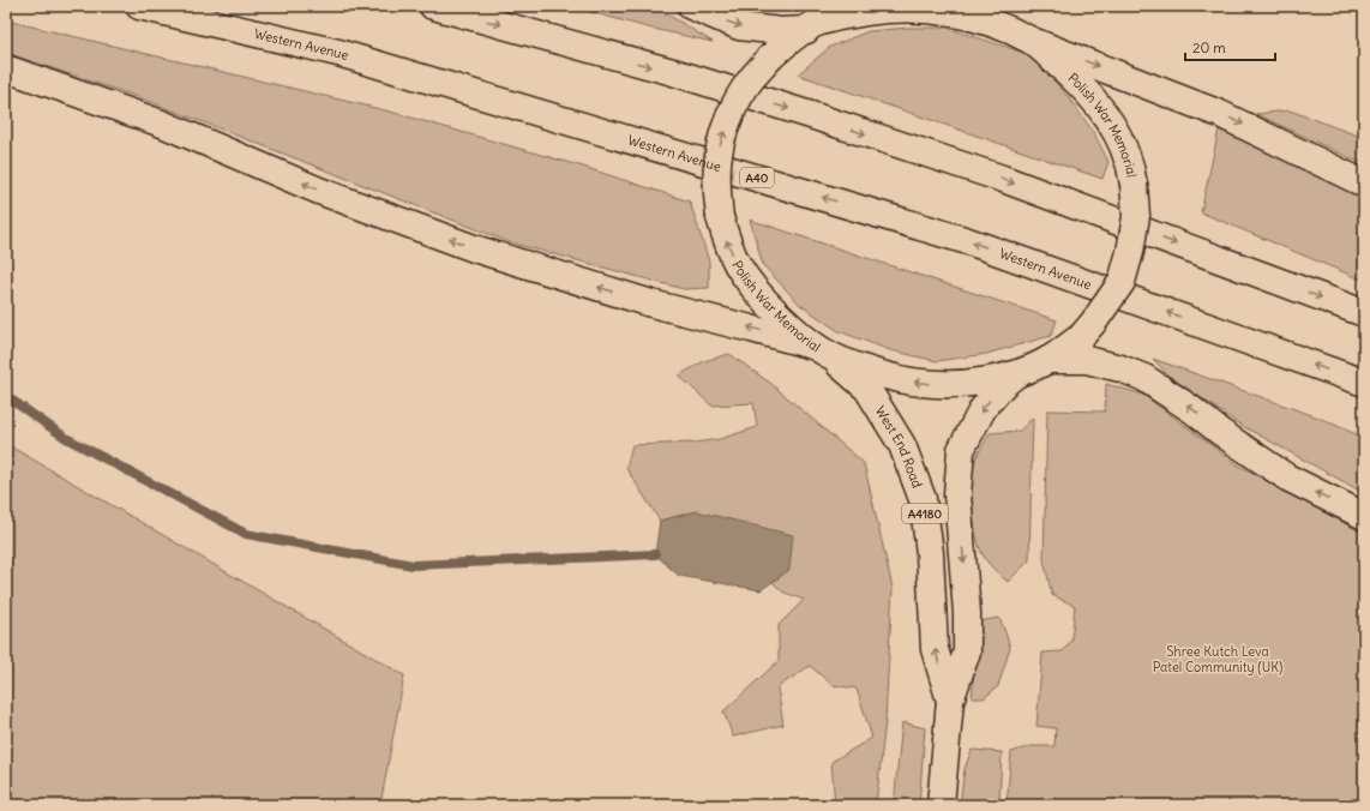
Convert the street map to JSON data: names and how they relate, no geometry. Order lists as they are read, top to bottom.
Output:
{
  "streets": {
    "main road": [
      "Western Avenue",
      "Polish War Memorial",
      "A40",
      "West End Road",
      "A4180"
    ]
  },
  "crossings": [
    ["Polish War Memorial", "West End Road"]
  ],
  "parks": ["Shree Kutch Leva Patel Community (UK)"],
  "scale_bar": "20 m"
}
